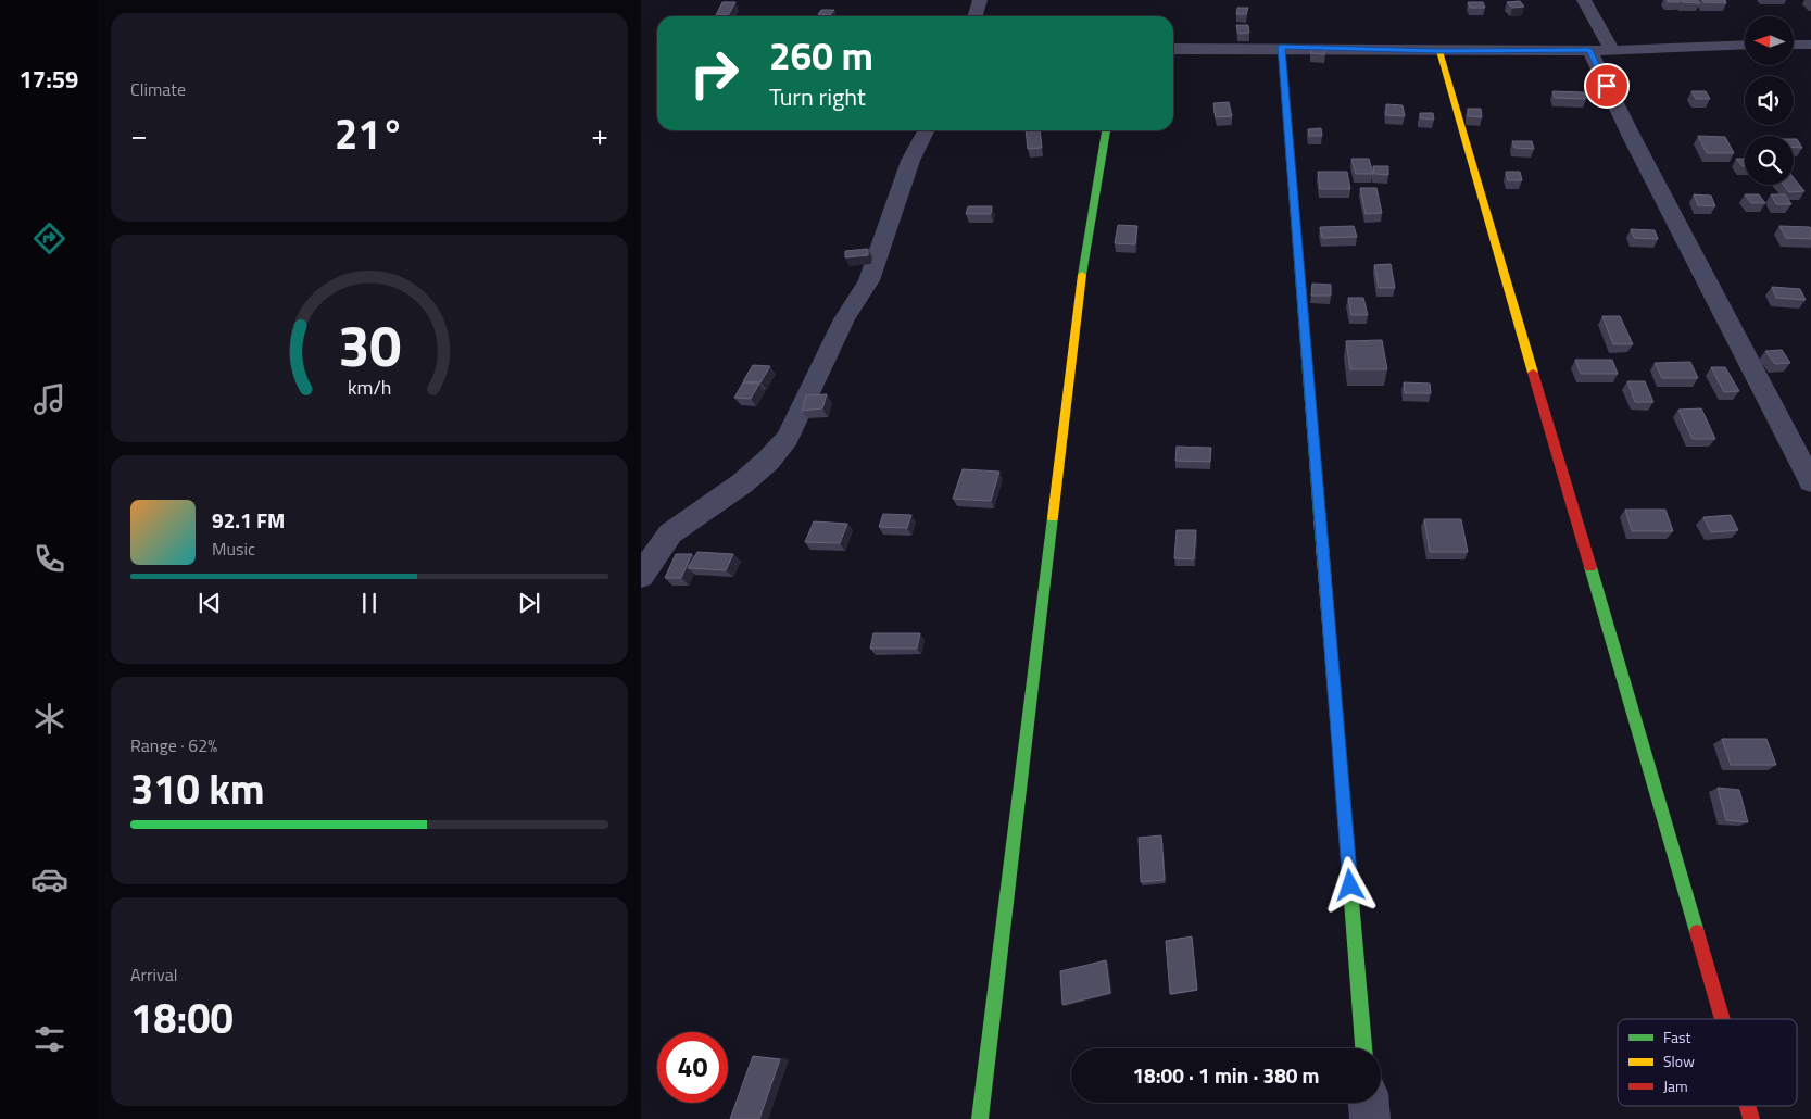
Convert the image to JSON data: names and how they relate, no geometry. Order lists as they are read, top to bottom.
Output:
{
  "legend": ["Fast", "Slow", "Jam"],
  "north": "left",
  "page": {
    "tabs": "17:59",
    "tile": [
      "Climate",
      ["Range · 62%", "310 km"],
      ["Arrival", "18:00"]
    ],
    "turn": ["260 m", "Turn right"],
    "heat": ["−", "21°", "+"],
    "song": ["92.1 FM", "Music"],
    "limit": "40",
    "trip": "18:00 · 1 min · 380 m",
    "gauge": ["30", "km/h"]
  }
}
